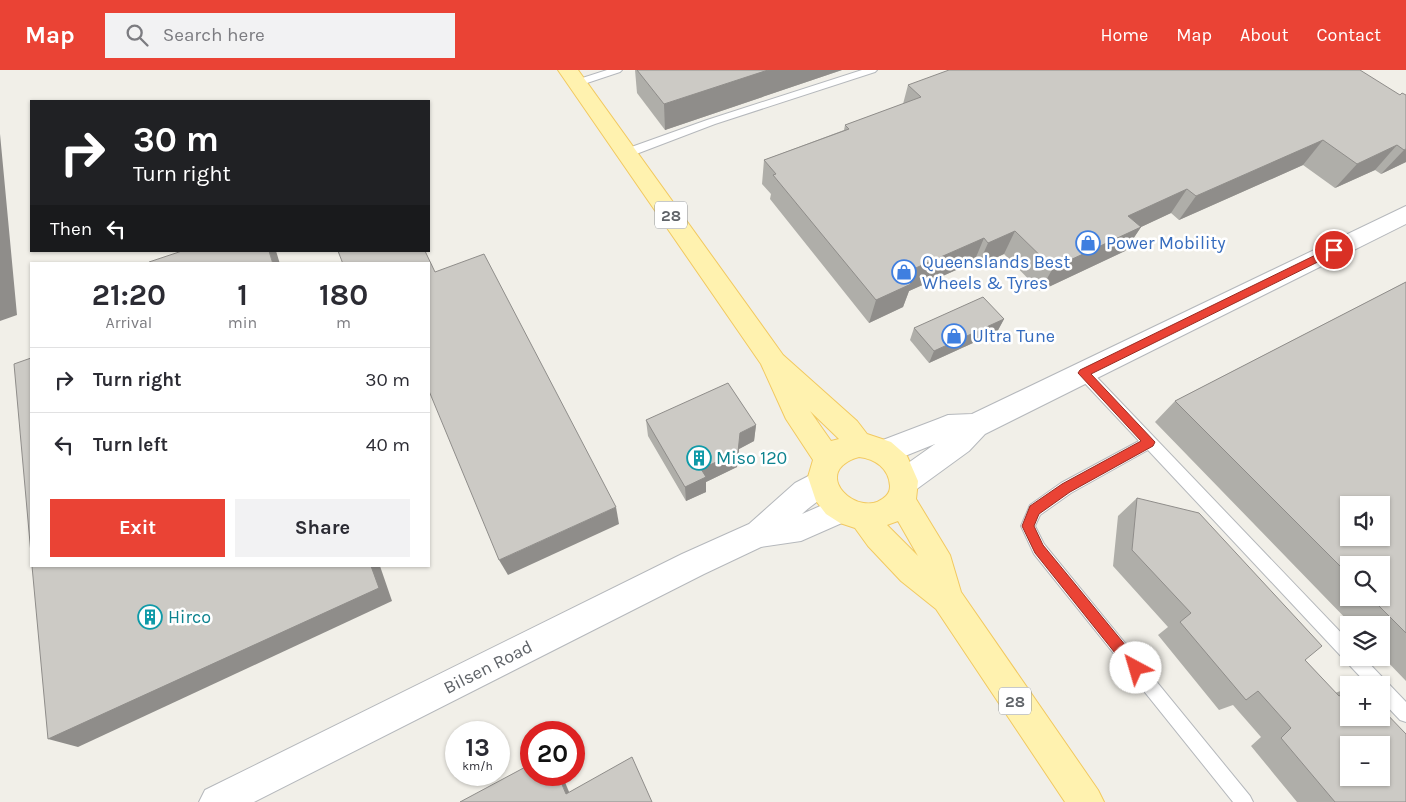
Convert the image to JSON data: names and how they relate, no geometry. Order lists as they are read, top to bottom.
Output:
{
  "streets": {
    "main road": ["28"],
    "street": ["Bilsen Road"]
  },
  "crossings": [
    ["28", "Bilsen Road"]
  ],
  "places": {
    "shop": ["Power Mobility", "Queenslands Best Wheels & Tyres", "Ultra Tune"],
    "building": ["Miso 120", "Hirco"]
  },
  "page": {
    "header": "Map",
    "search": "Search here",
    "nav": [
      "Home",
      "Map",
      "About",
      "Contact"
    ],
    "turn": ["30 m", "Turn right"],
    "then": "Then",
    "eta": [
      "21:20",
      "Arrival",
      "1",
      "min",
      "180",
      "m"
    ],
    "list": [
      {
        "name": "Turn right",
        "value": "30 m"
      },
      {
        "name": "Turn left",
        "value": "40 m"
      }
    ],
    "buttons": ["Exit", "Share"],
    "map_buttons": ["+", "−"],
    "speed": "13 km/h",
    "limit": "20"
  }
}
